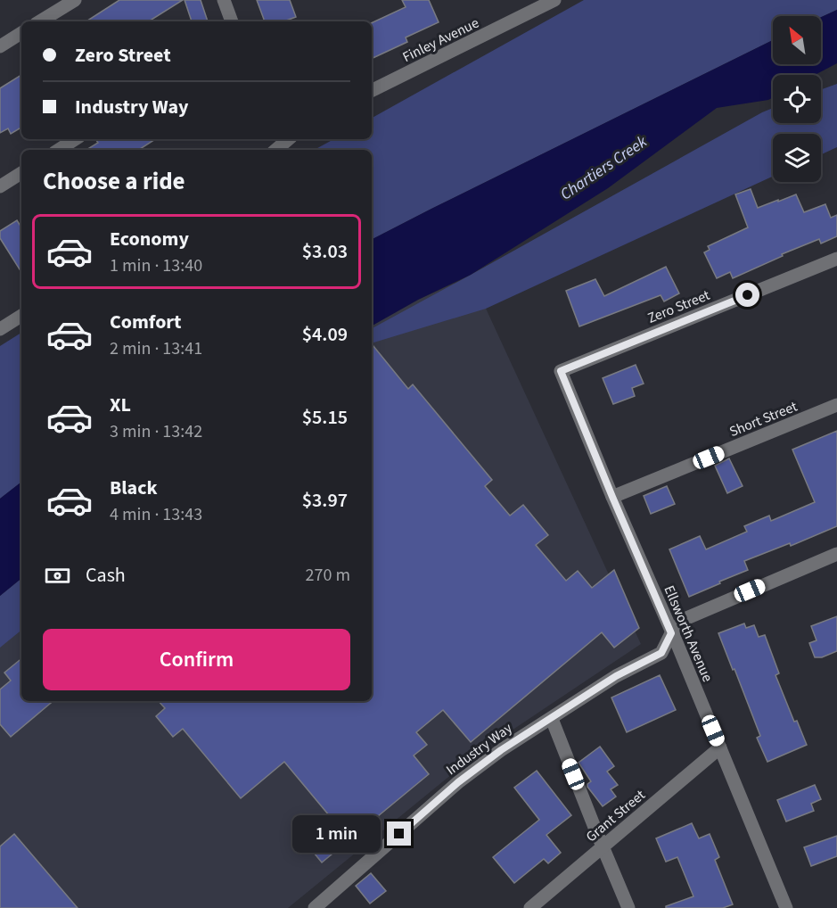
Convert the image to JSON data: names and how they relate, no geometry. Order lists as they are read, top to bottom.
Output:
{
  "streets": {
    "street": [
      "Finley Avenue",
      "Zero Street",
      "Short Street",
      "Ellsworth Avenue",
      "Industry Way",
      "Grant Street"
    ]
  },
  "crossings": [
    ["Zero Street", "Ellsworth Avenue"],
    ["Short Street", "Ellsworth Avenue"],
    ["Ellsworth Avenue", "Industry Way"],
    ["Ellsworth Avenue", "Grant Street"]
  ],
  "water": ["Chartiers Creek"],
  "north": "top left",
  "page": {
    "banner": ["Zero Street", "Industry Way"],
    "heading": "Choose a ride",
    "list": [
      {
        "name": "Economy",
        "note": "1 min · 13:40",
        "value": "$3.03"
      },
      {
        "name": "Comfort",
        "note": "2 min · 13:41",
        "value": "$4.09"
      },
      {
        "name": "XL",
        "note": "3 min · 13:42",
        "value": "$5.15"
      },
      {
        "name": "Black",
        "note": "4 min · 13:43",
        "value": "$3.97"
      }
    ],
    "pay": ["Cash", "270 m"],
    "buttons": "Confirm",
    "bubble": "1 min"
  }
}
